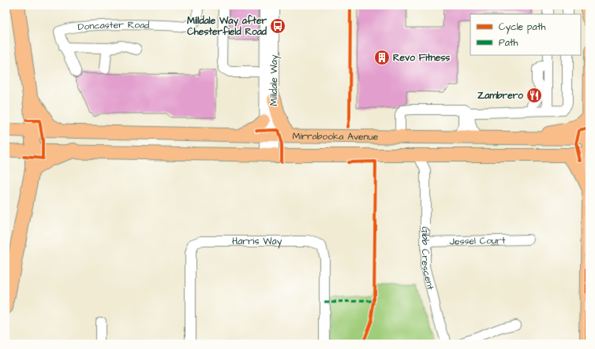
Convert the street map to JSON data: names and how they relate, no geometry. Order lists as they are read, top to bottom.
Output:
{
  "streets": {
    "main road": ["Mirrabooka Avenue"],
    "street": [
      "Doncaster Road",
      "Milldale Way",
      "Harris Way",
      "Jessel Court",
      "Gibb Crescent"
    ]
  },
  "crossings": [
    ["Milldale Way", "Mirrabooka Avenue"],
    ["Mirrabooka Avenue", "Gibb Crescent"],
    ["Jessel Court", "Gibb Crescent"]
  ],
  "places": {
    "bus stop": ["Milldale Way after Chesterfield Road"],
    "building": ["Revo Fitness"],
    "restaurant": ["Zambrero"]
  },
  "legend": ["Cycle path", "Path"]
}
